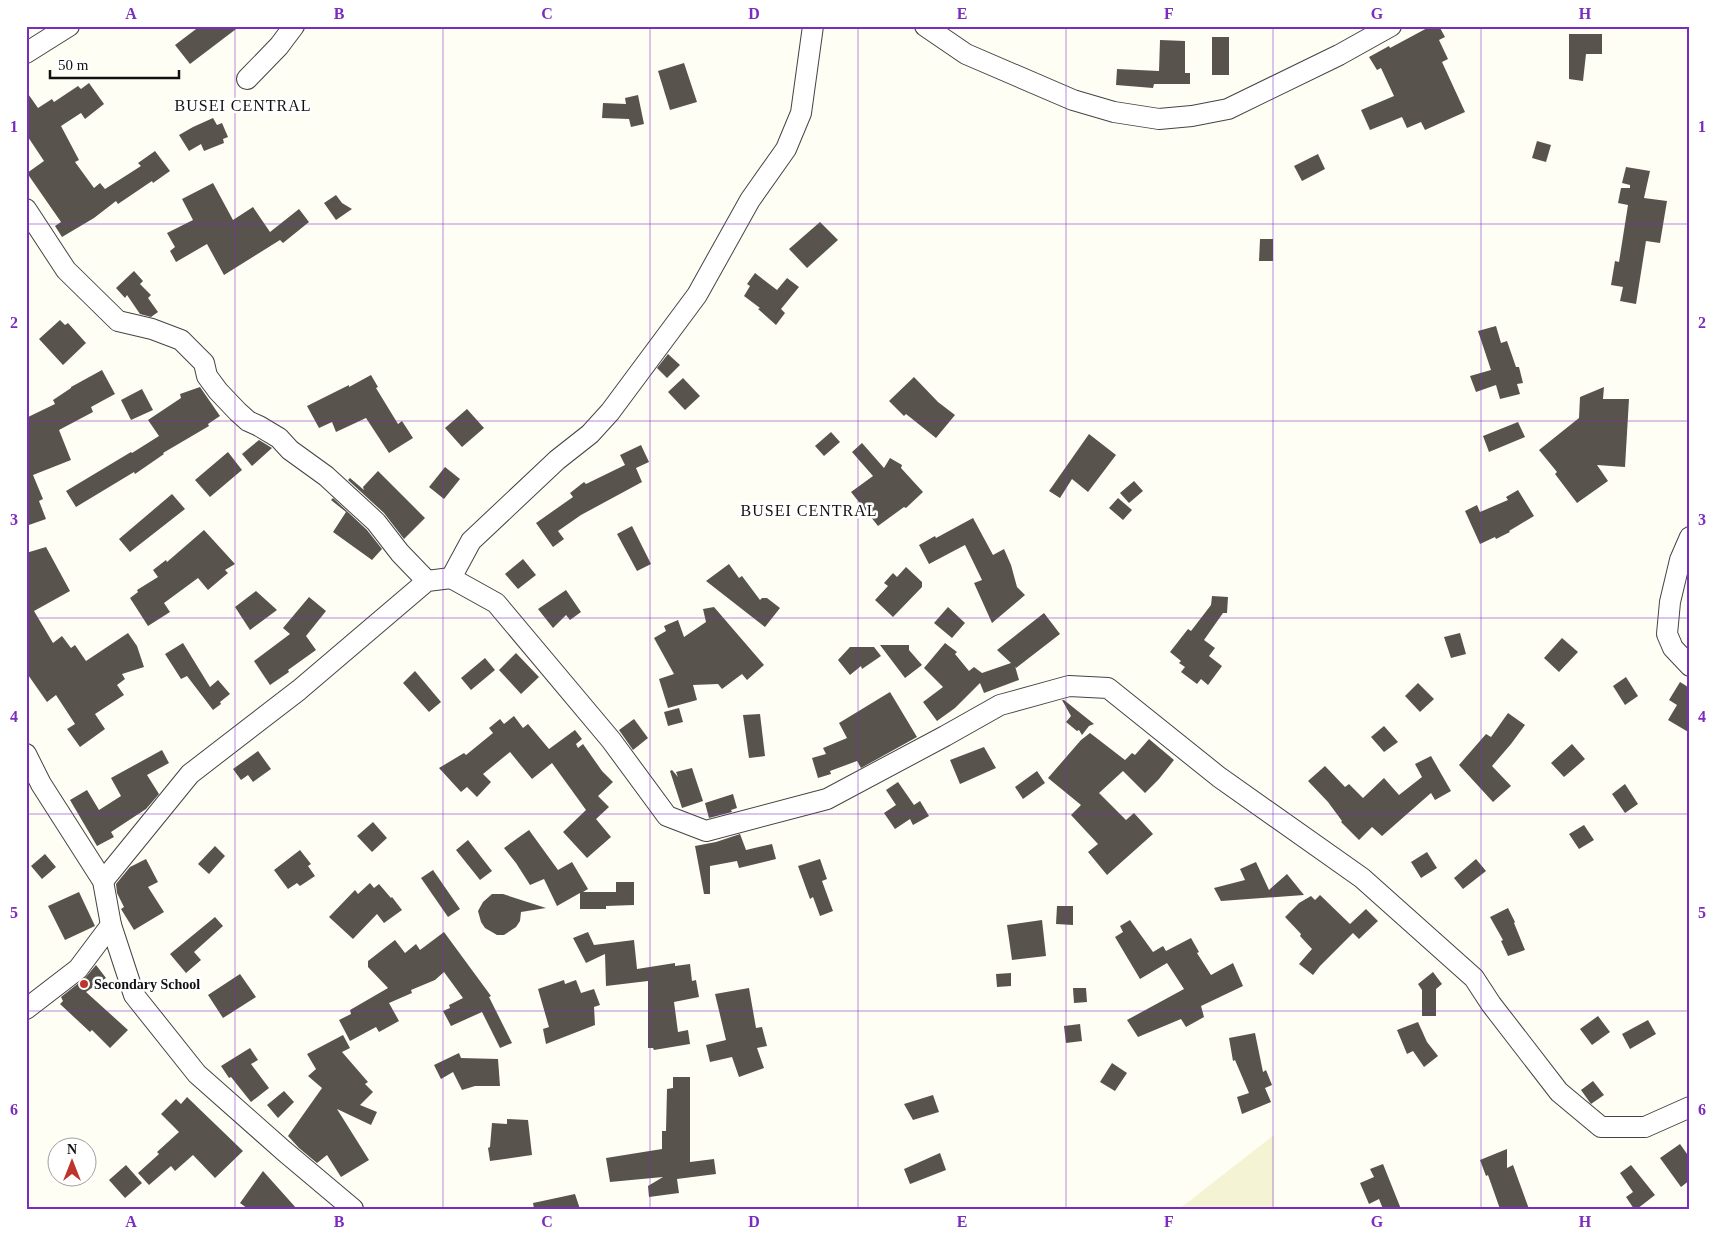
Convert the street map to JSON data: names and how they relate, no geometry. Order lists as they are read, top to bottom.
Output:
{
  "districts": ["BUSEI CENTRAL", "BUSEI CENTRAL"],
  "places": ["Secondary School"],
  "scale_bar": "50 m",
  "north": "top",
  "grid": {
    "columns": [
      "A",
      "B",
      "C",
      "D",
      "E",
      "F",
      "G",
      "H"
    ],
    "rows": [
      "1",
      "2",
      "3",
      "4",
      "5",
      "6"
    ]
  }
}
